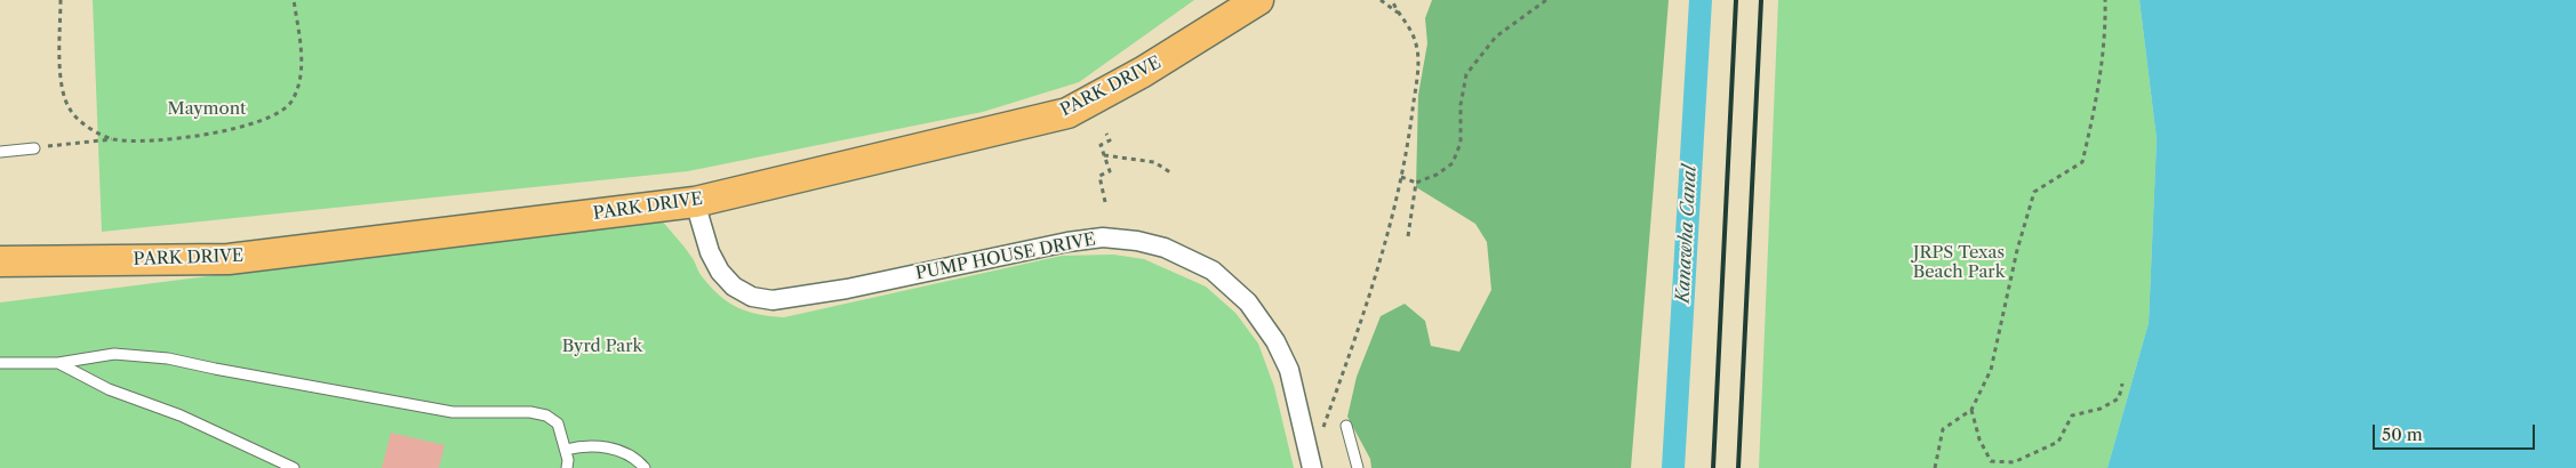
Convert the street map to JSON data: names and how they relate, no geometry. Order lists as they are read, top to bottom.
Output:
{
  "streets": {
    "main road": ["PARK DRIVE"],
    "street": ["PUMP HOUSE DRIVE"]
  },
  "crossings": [
    ["PARK DRIVE", "PUMP HOUSE DRIVE"]
  ],
  "water": ["Kanawha Canal"],
  "parks": ["Maymont", "JRPS Texas Beach Park", "Byrd Park"],
  "scale_bar": "50 m"
}
